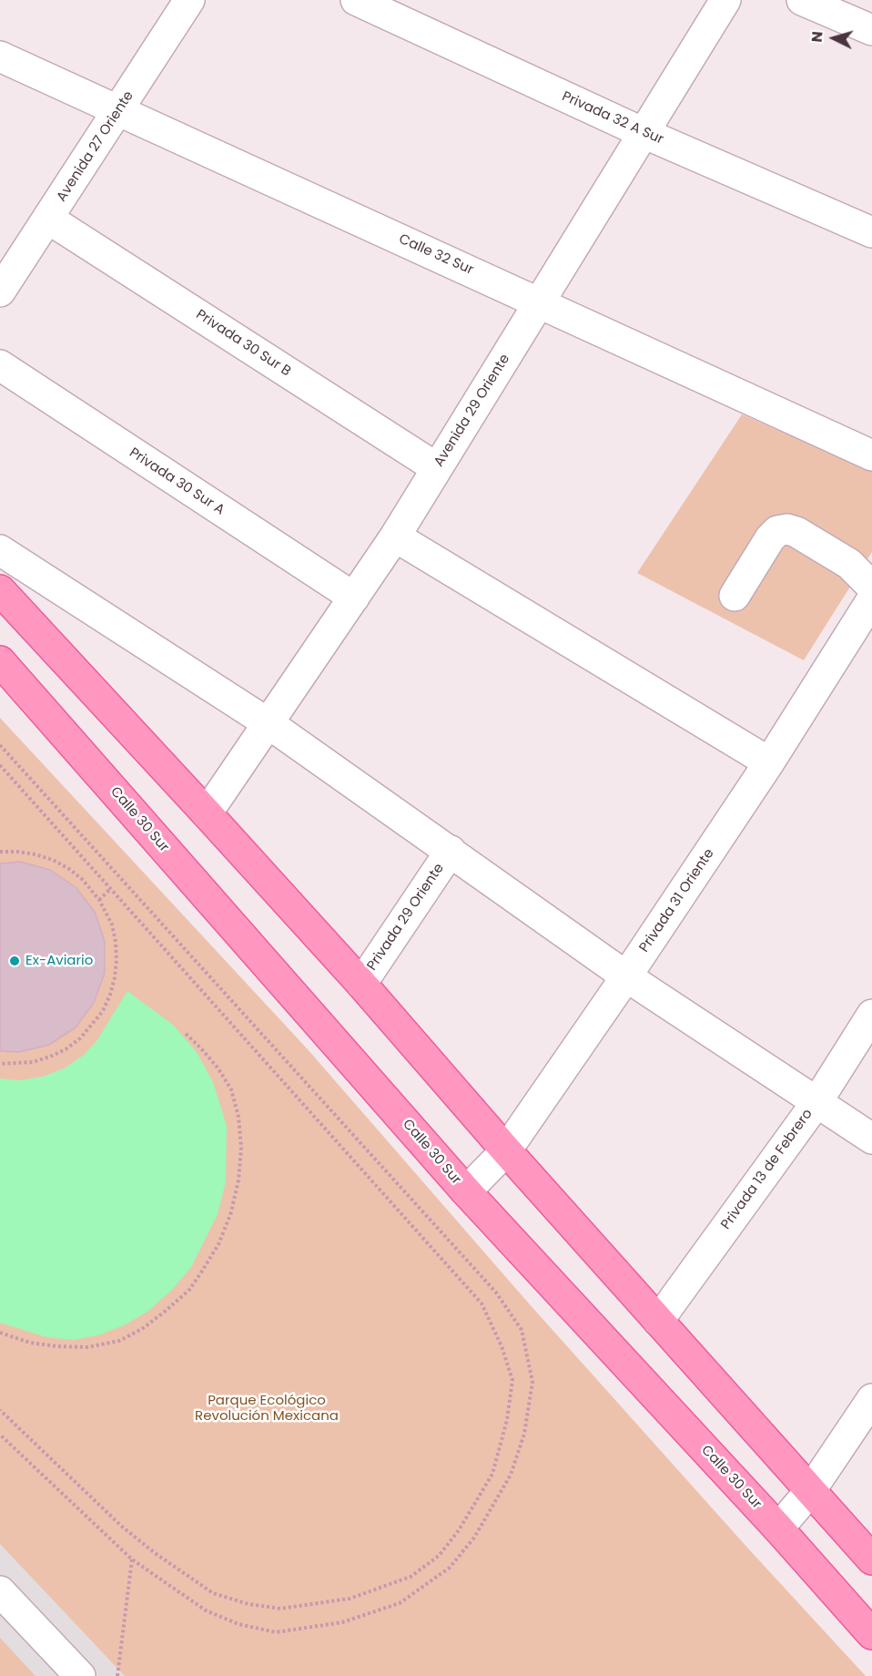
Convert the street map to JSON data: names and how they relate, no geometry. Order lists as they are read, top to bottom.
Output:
{
  "streets": {
    "main road": ["Calle 30 Sur"],
    "street": [
      "Privada 32 A Sur",
      "Avenida 27 Oriente",
      "Calle 32 Sur",
      "Privada 30 Sur B",
      "Avenida 29 Oriente",
      "Privada 30 Sur A",
      "Privada 31 Oriente",
      "Privada 29 Oriente",
      "Privada 13 de Febrero"
    ]
  },
  "crossings": [
    ["Privada 32 A Sur", "Avenida 29 Oriente"],
    ["Avenida 27 Oriente", "Calle 32 Sur"],
    ["Avenida 27 Oriente", "Privada 30 Sur B"],
    ["Calle 32 Sur", "Avenida 29 Oriente"],
    ["Privada 30 Sur B", "Avenida 29 Oriente"],
    ["Avenida 29 Oriente", "Privada 30 Sur A"],
    ["Calle 30 Sur", "Privada 31 Oriente"]
  ],
  "parks": ["Parque Ecológico Revolución Mexicana"],
  "places": ["Ex-Aviario"],
  "north": "left"
}
